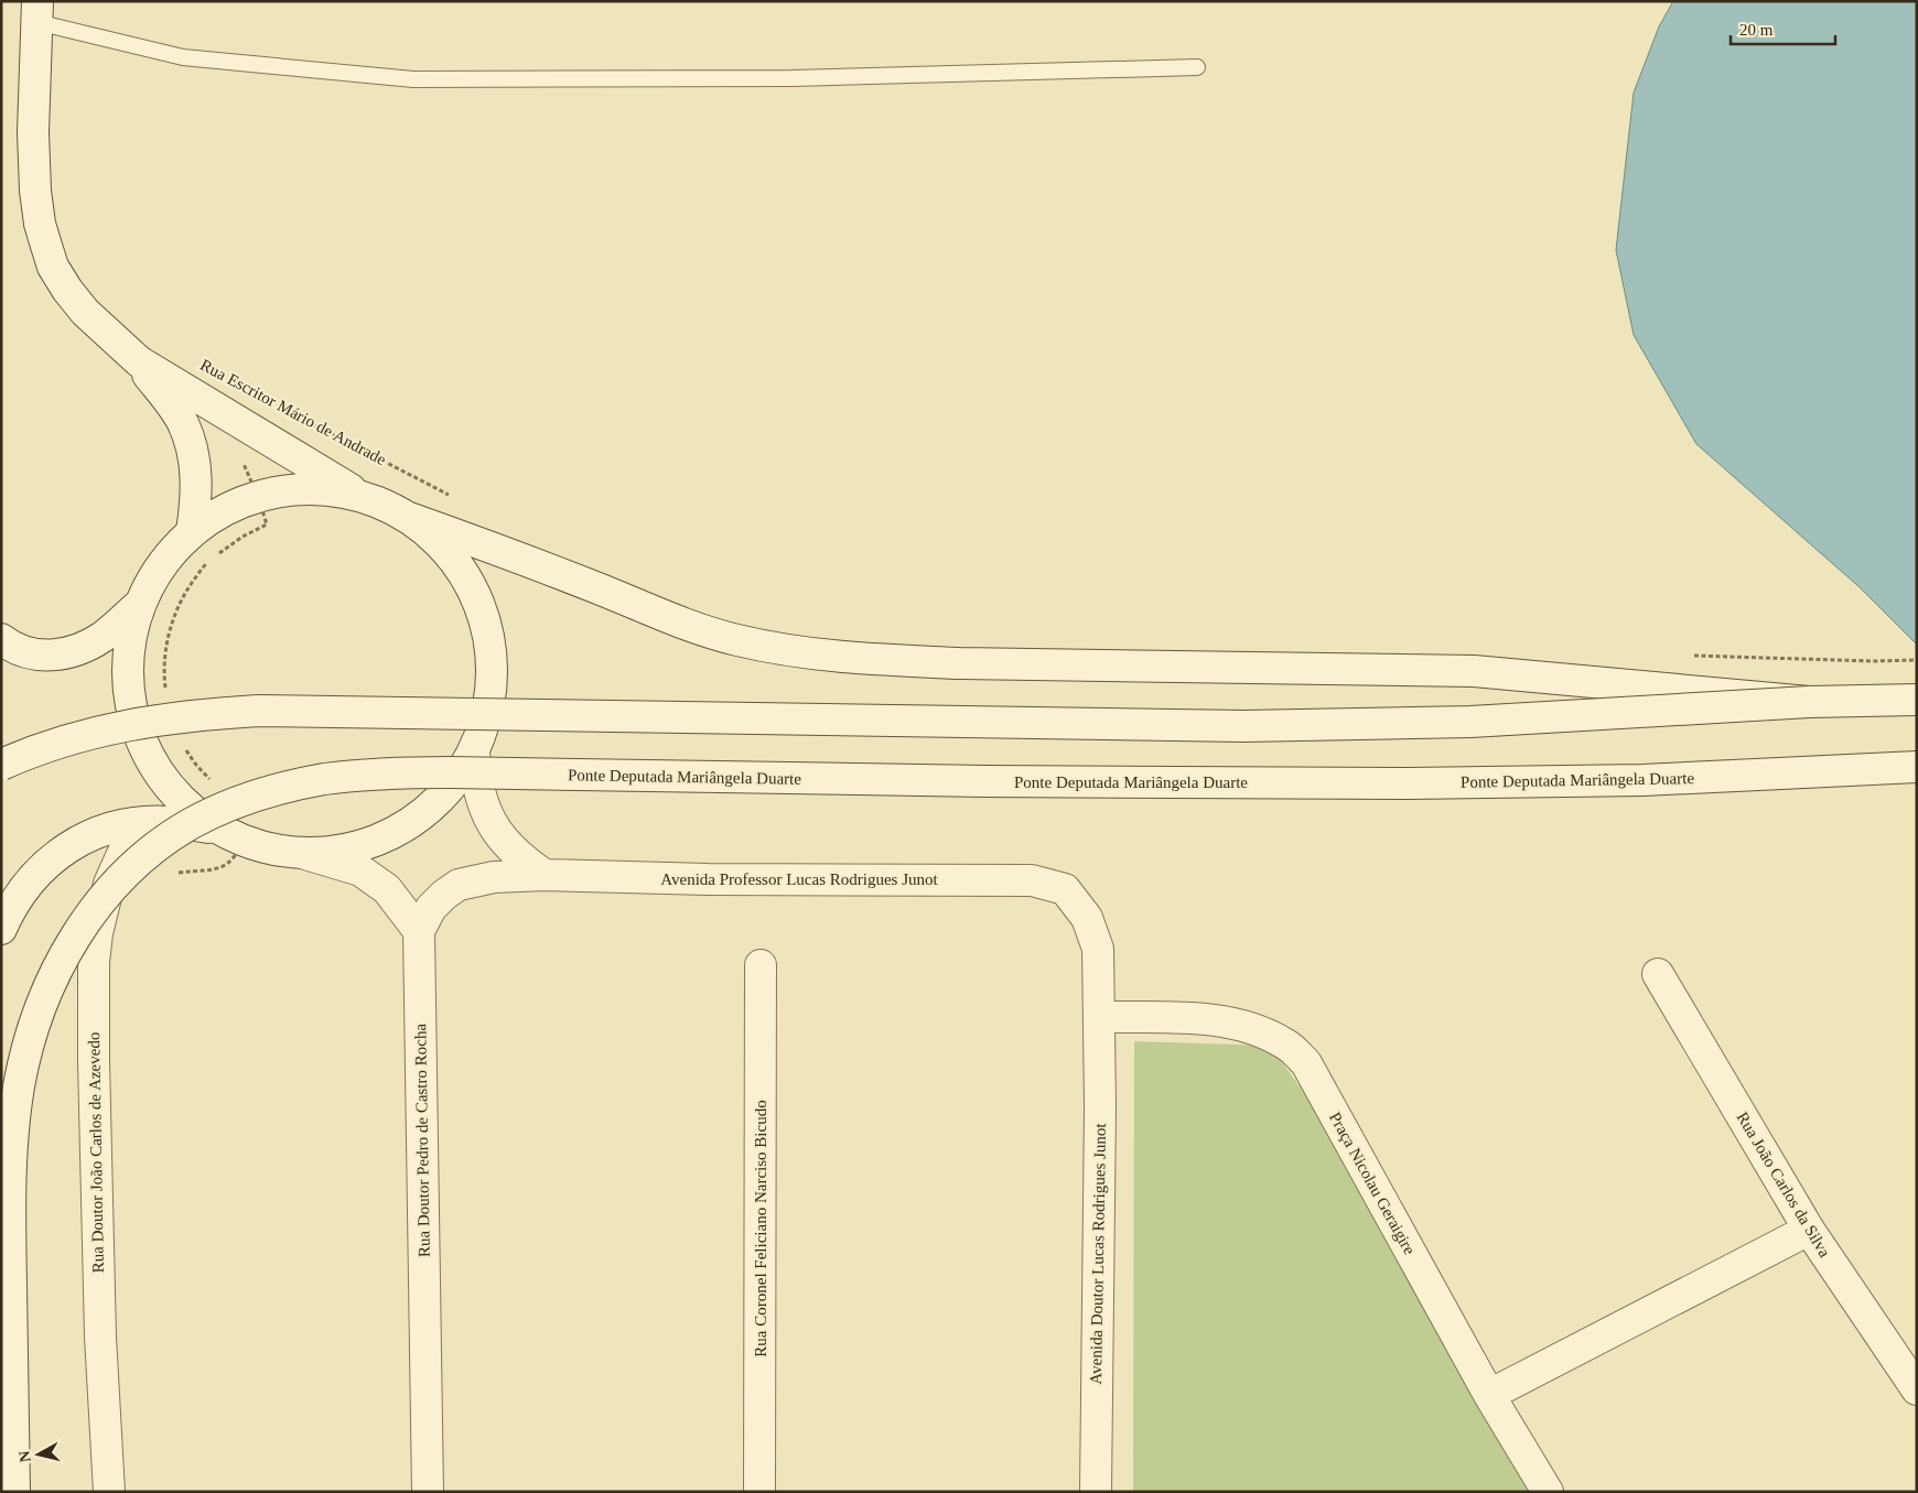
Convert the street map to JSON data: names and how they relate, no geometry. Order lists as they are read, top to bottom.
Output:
{
  "streets": {
    "main road": [
      "Rua Escritor Mário de Andrade",
      "Ponte Deputada Mariângela Duarte",
      "Avenida Professor Lucas Rodrigues Junot",
      "Rua Doutor Pedro de Castro Rocha",
      "Rua Doutor João Carlos de Azevedo",
      "Praça Nicolau Geraigire",
      "Rua João Carlos da Silva",
      "Rua Coronel Feliciano Narciso Bicudo",
      "Avenida Doutor Lucas Rodrigues Junot"
    ]
  },
  "crossings": [
    ["Avenida Professor Lucas Rodrigues Junot", "Rua Doutor Pedro de Castro Rocha"],
    ["Avenida Professor Lucas Rodrigues Junot", "Praça Nicolau Geraigire"],
    ["Avenida Professor Lucas Rodrigues Junot", "Avenida Doutor Lucas Rodrigues Junot"],
    ["Praça Nicolau Geraigire", "Avenida Doutor Lucas Rodrigues Junot"]
  ],
  "scale_bar": "20 m",
  "north": "left"
}
